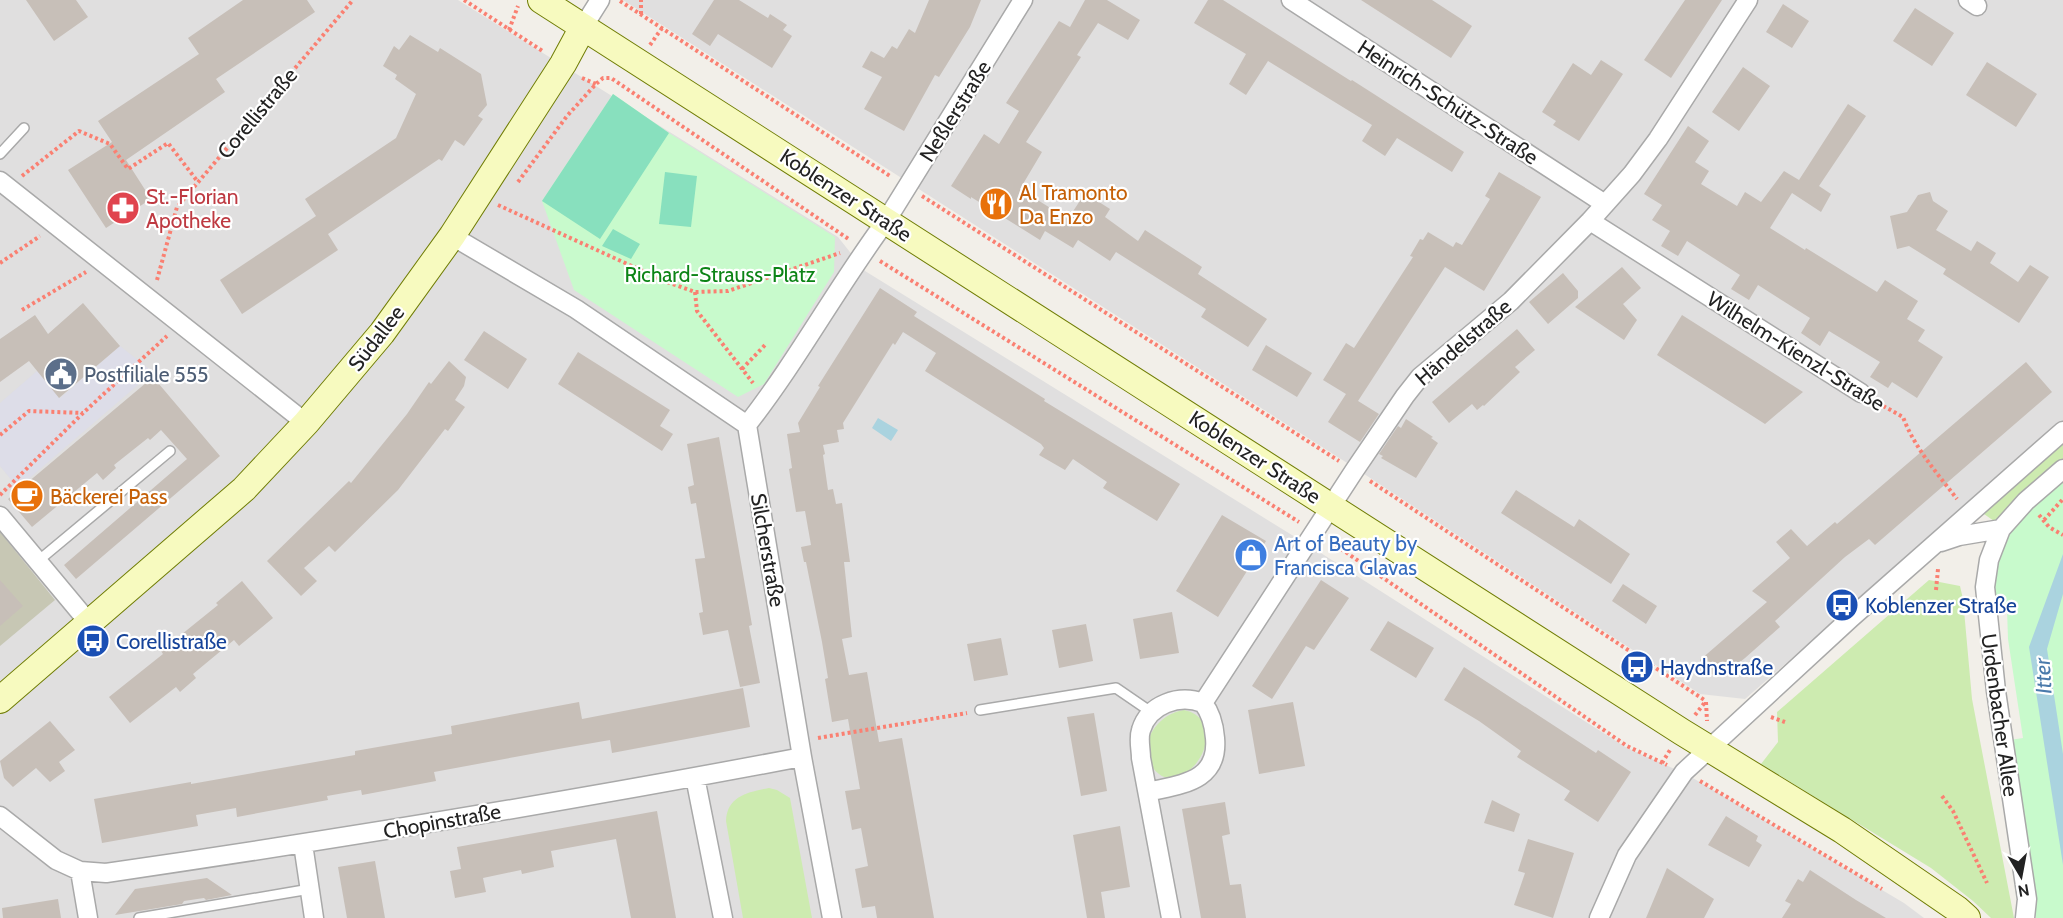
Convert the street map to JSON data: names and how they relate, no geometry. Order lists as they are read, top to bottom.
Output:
{
  "streets": {
    "main road": ["Koblenzer Straße", "Südallee"],
    "street": [
      "Heinrich-Schütz-Straße",
      "Neßlerstraße",
      "Händelstraße",
      "Wilhelm-Kienzl-Straße",
      "Silcherstraße",
      "Urdenbacher Allee",
      "Chopinstraße"
    ],
    "path": ["Corellistraße"]
  },
  "crossings": [
    ["Heinrich-Schütz-Straße", "Händelstraße"],
    ["Neßlerstraße", "Koblenzer Straße"],
    ["Koblenzer Straße", "Südallee"],
    ["Koblenzer Straße", "Händelstraße"],
    ["Händelstraße", "Wilhelm-Kienzl-Straße"],
    ["Silcherstraße", "Chopinstraße"]
  ],
  "water": ["Itter"],
  "parks": ["Richard-Strauss-Platz"],
  "places": {
    "restaurant": ["Al Tramonto Da Enzo"],
    "pharmacy": ["St.-Florian Apotheke"],
    "public building": ["Postfiliale 555"],
    "cafe": ["Bäckerei Pass"],
    "shop": ["Art of Beauty by Francisca Glavas"],
    "bus stop": ["Koblenzer Straße", "Corellistraße", "Haydnstraße"]
  },
  "north": "bottom"
}
